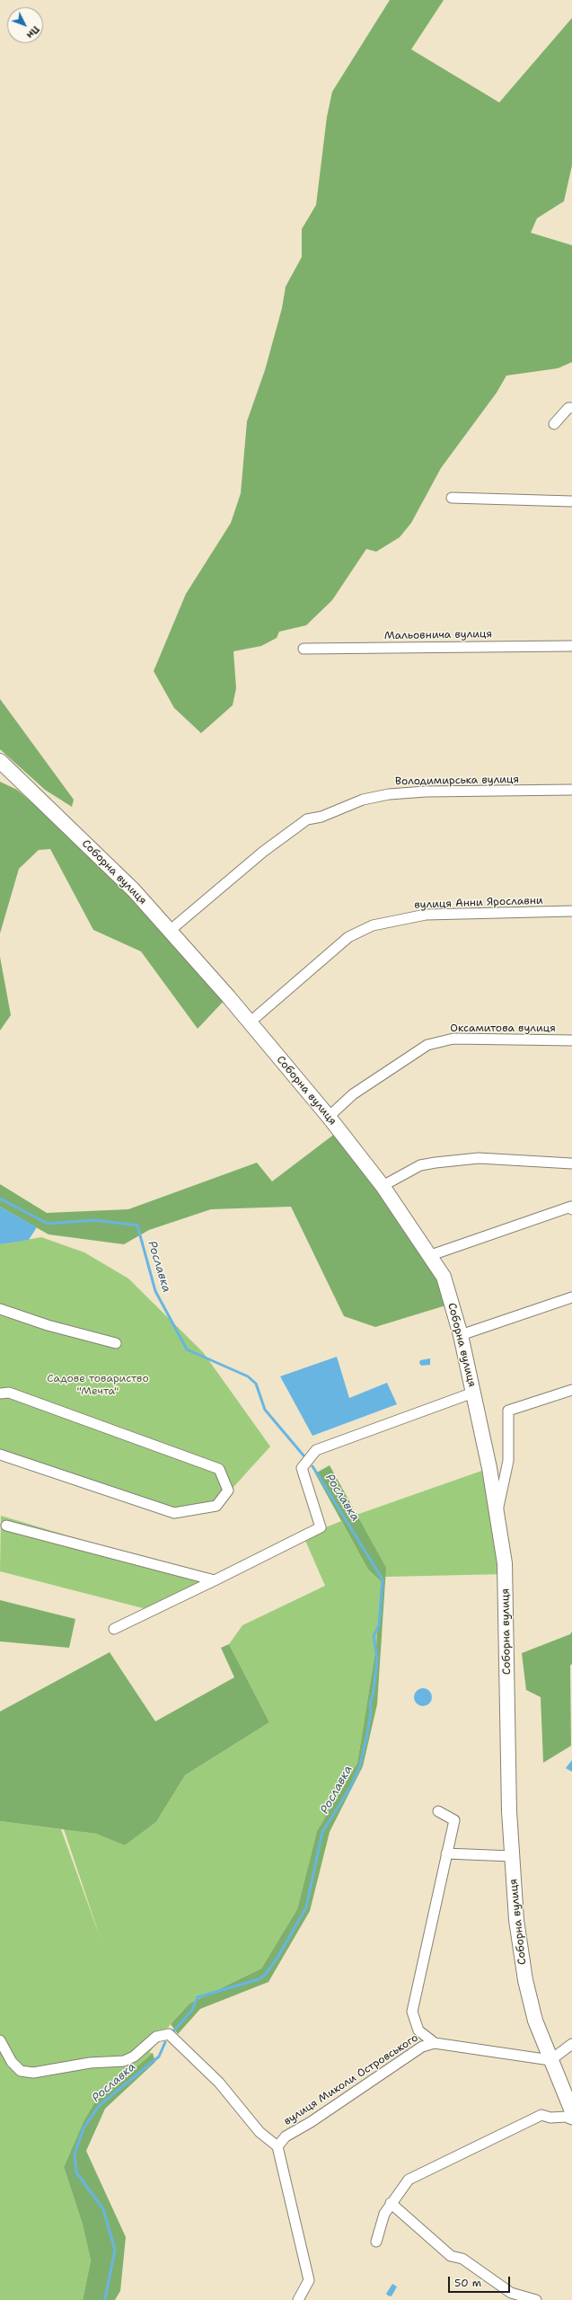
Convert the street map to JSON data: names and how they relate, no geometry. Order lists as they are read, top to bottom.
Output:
{
  "streets": {
    "street": [
      "Мальовнича вулиця",
      "Володимирська вулиця",
      "Соборна вулиця",
      "вулиця Анни Ярославни",
      "Оксамитова вулиця",
      "вулиця Миколи Островського"
    ]
  },
  "crossings": [
    ["Володимирська вулиця", "Соборна вулиця"],
    ["Соборна вулиця", "вулиця Анни Ярославни"],
    ["Соборна вулиця", "Оксамитова вулиця"]
  ],
  "water": ["Рославка"],
  "parks": ["Садове товариство \"Мечта\""],
  "scale_bar": "50 m",
  "north": "bottom right"
}
